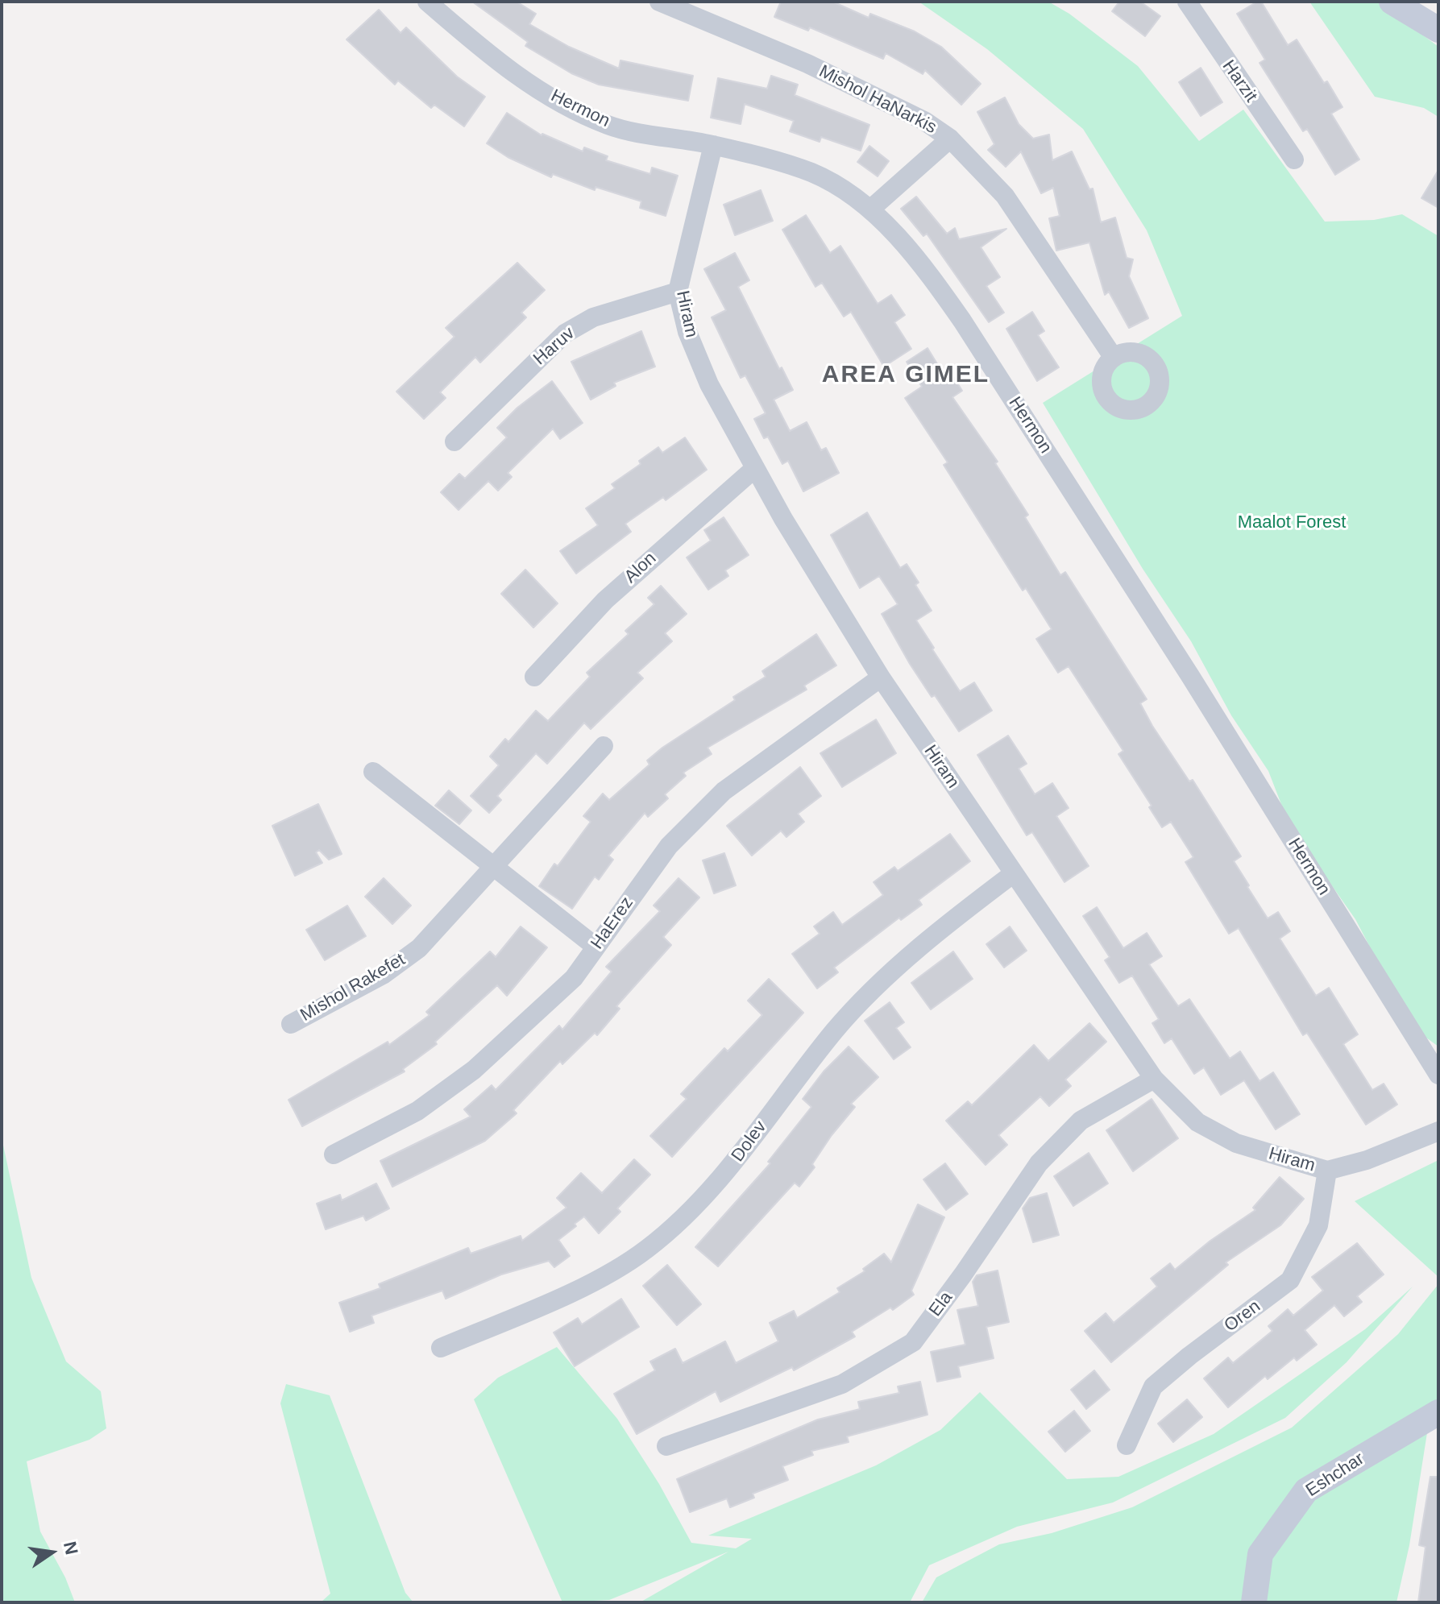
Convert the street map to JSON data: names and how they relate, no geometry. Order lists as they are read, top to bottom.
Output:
{
  "streets": {
    "main road": ["Eshchar"],
    "street": [
      "Harzit",
      "Mishol HaNarkis",
      "Hermon",
      "Hiram",
      "Haruv",
      "Alon",
      "HaErez",
      "Mishol Rakefet",
      "Dolev",
      "Ela",
      "Oren"
    ]
  },
  "crossings": [
    ["Hermon", "Hiram"],
    ["Hiram", "Haruv"],
    ["Hiram", "Alon"],
    ["Hiram", "HaErez"],
    ["Hiram", "Dolev"],
    ["Hiram", "Ela"],
    ["Hiram", "Oren"]
  ],
  "districts": ["AREA GIMEL"],
  "parks": ["Maalot Forest"],
  "north": "right"
}
